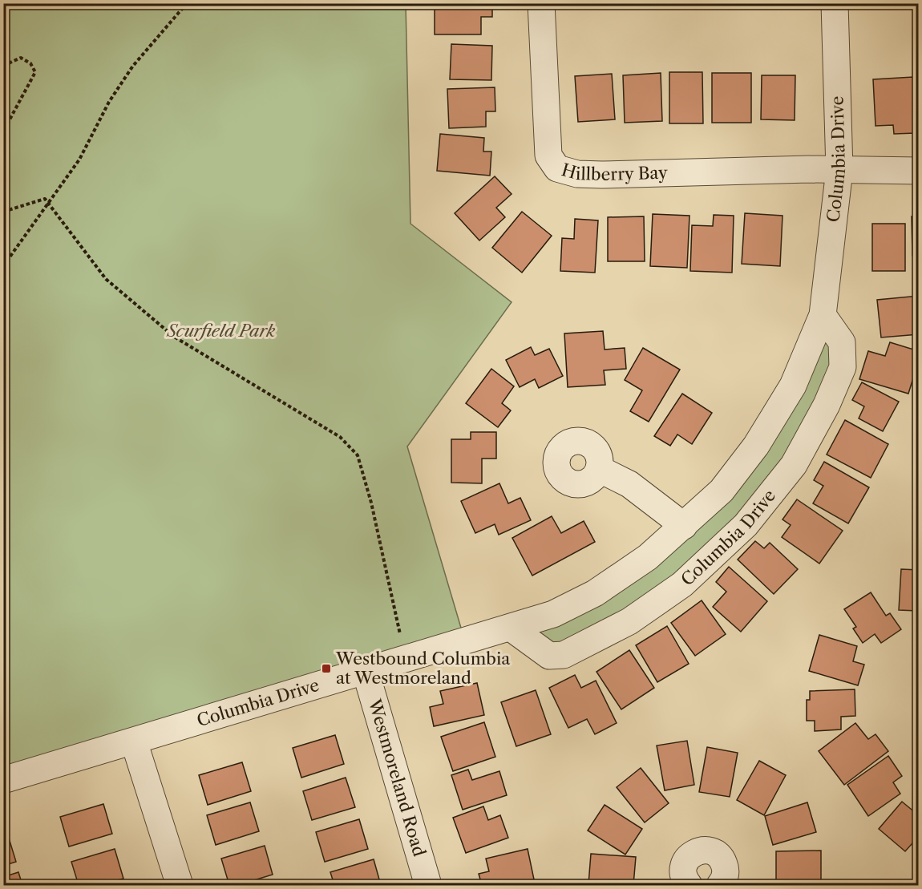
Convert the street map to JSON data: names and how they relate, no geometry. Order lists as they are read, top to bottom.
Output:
{
  "streets": {
    "street": ["Columbia Drive", "Hillberry Bay", "Westmoreland Road"]
  },
  "crossings": [
    ["Columbia Drive", "Hillberry Bay"],
    ["Columbia Drive", "Westmoreland Road"]
  ],
  "parks": ["Scurfield Park"],
  "places": {
    "transit": ["Westbound Columbia at Westmoreland"]
  }
}
